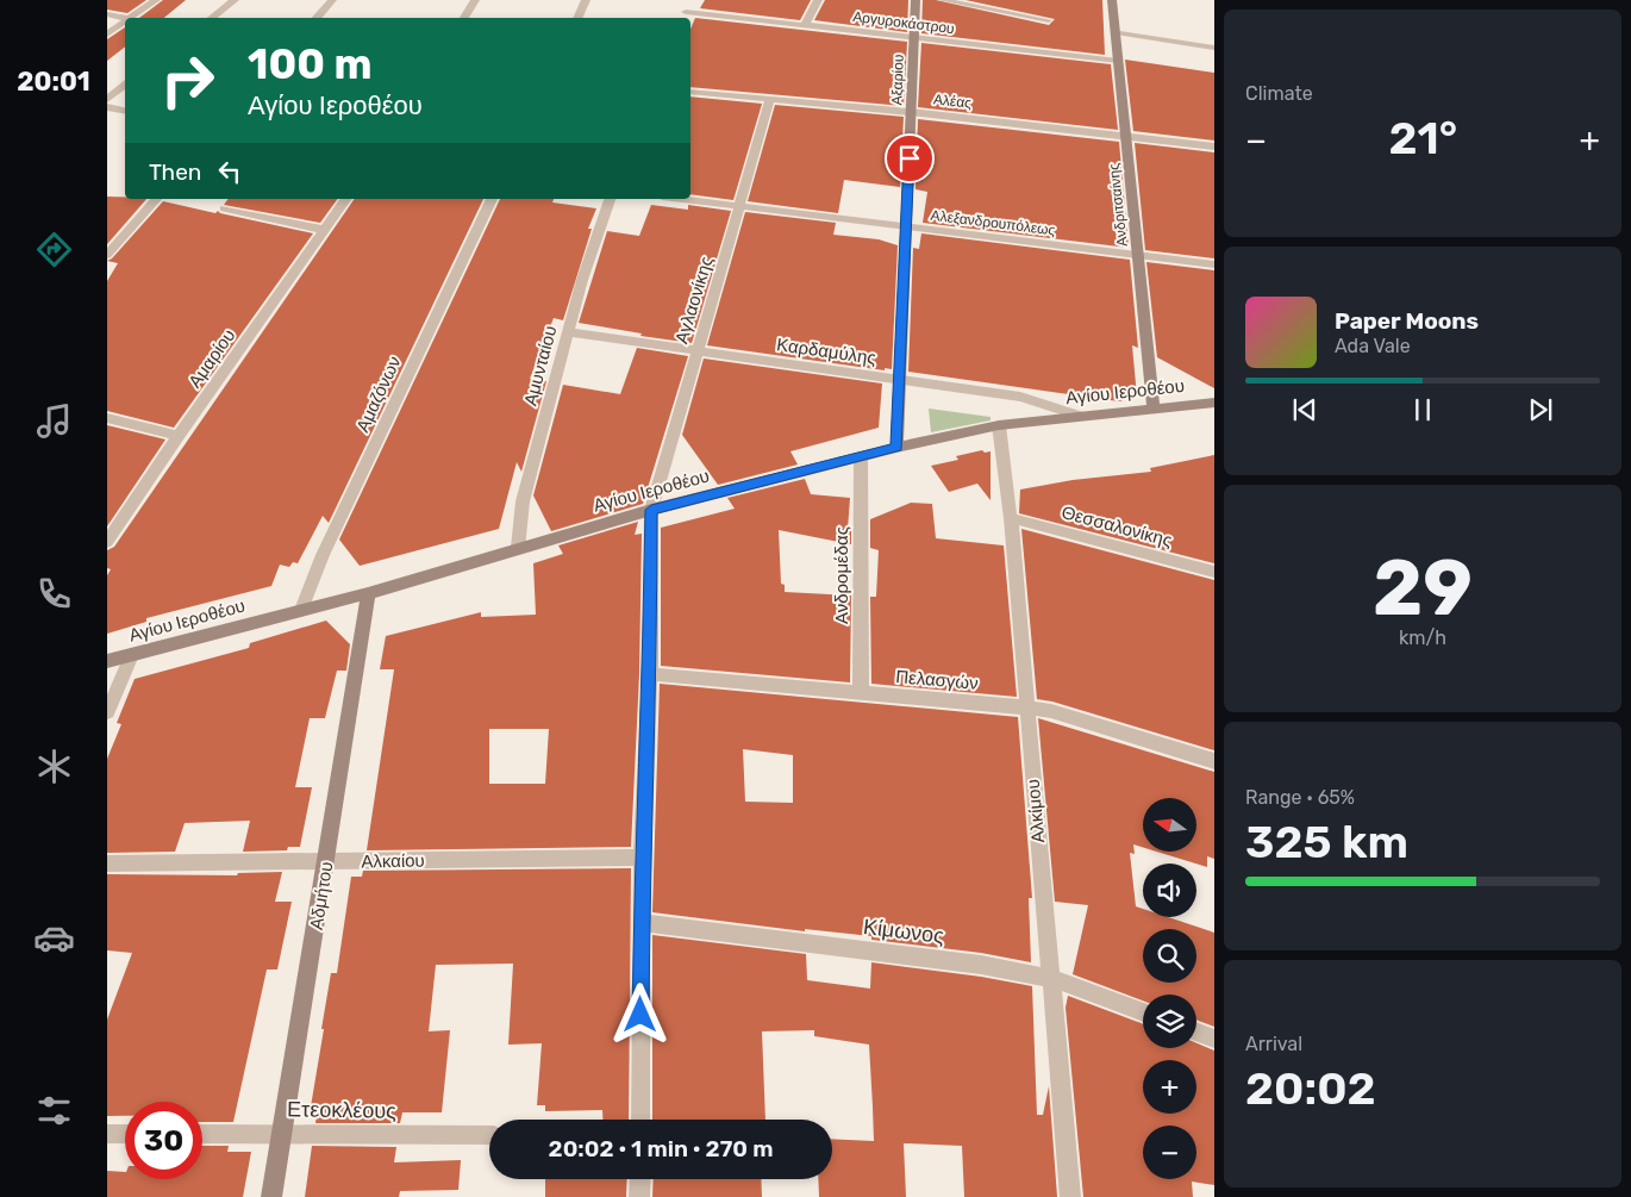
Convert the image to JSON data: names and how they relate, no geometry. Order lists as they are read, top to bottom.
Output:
{
  "streets": {
    "street": [
      "Αργυροκάστρου",
      "Αξαρίου",
      "Αλέας",
      "Ανδριτσαίνης",
      "Αλεξανδρουπόλεως",
      "Αγλαονίκης",
      "Καρδαμύλης",
      "Αμαρίου",
      "Αμυνταίου",
      "Αγίου Ιεροθέου",
      "Αμαζόνων",
      "Θεσσαλονίκης",
      "Ανδρομέδας",
      "Πελασγών",
      "Αλκίμου",
      "Αλκαίου",
      "Αδμήτου",
      "Κίμωνος",
      "Ετεοκλέους"
    ]
  },
  "crossings": [
    ["Αργυροκάστρου", "Αξαρίου"],
    ["Αργυροκάστρου", "Ανδριτσαίνης"],
    ["Αξαρίου", "Αλέας"],
    ["Αξαρίου", "Αλεξανδρουπόλεως"],
    ["Αξαρίου", "Καρδαμύλης"],
    ["Αξαρίου", "Αγίου Ιεροθέου"],
    ["Αλέας", "Ανδριτσαίνης"],
    ["Αλέας", "Αγλαονίκης"],
    ["Ανδριτσαίνης", "Αλεξανδρουπόλεως"],
    ["Ανδριτσαίνης", "Αγίου Ιεροθέου"],
    ["Αλεξανδρουπόλεως", "Αγλαονίκης"],
    ["Αγλαονίκης", "Καρδαμύλης"],
    ["Αγλαονίκης", "Αγίου Ιεροθέου"],
    ["Αγλαονίκης", "Πελασγών"],
    ["Αγλαονίκης", "Αλκαίου"],
    ["Αγλαονίκης", "Κίμωνος"],
    ["Καρδαμύλης", "Αμυνταίου"],
    ["Καρδαμύλης", "Αγίου Ιεροθέου"],
    ["Αμυνταίου", "Αγίου Ιεροθέου"],
    ["Αγίου Ιεροθέου", "Αμαζόνων"],
    ["Αγίου Ιεροθέου", "Ανδρομέδας"],
    ["Αγίου Ιεροθέου", "Αλκίμου"],
    ["Αγίου Ιεροθέου", "Αδμήτου"],
    ["Θεσσαλονίκης", "Αλκίμου"],
    ["Ανδρομέδας", "Πελασγών"],
    ["Πελασγών", "Αλκίμου"],
    ["Αλκίμου", "Κίμωνος"],
    ["Αλκαίου", "Αδμήτου"],
    ["Αδμήτου", "Ετεοκλέους"]
  ],
  "north": "left",
  "page": {
    "tabs": "20:01",
    "tile": [
      "Climate",
      ["29", "km/h"],
      ["Range · 65%", "325 km"],
      ["Arrival", "20:02"]
    ],
    "turn": ["100 m", "Αγίου Ιεροθέου"],
    "heat": ["−", "21°", "+"],
    "then": "Then",
    "song": ["Paper Moons", "Ada Vale"],
    "map_buttons": ["+", "−"],
    "limit": "30",
    "trip": "20:02 · 1 min · 270 m"
  }
}
